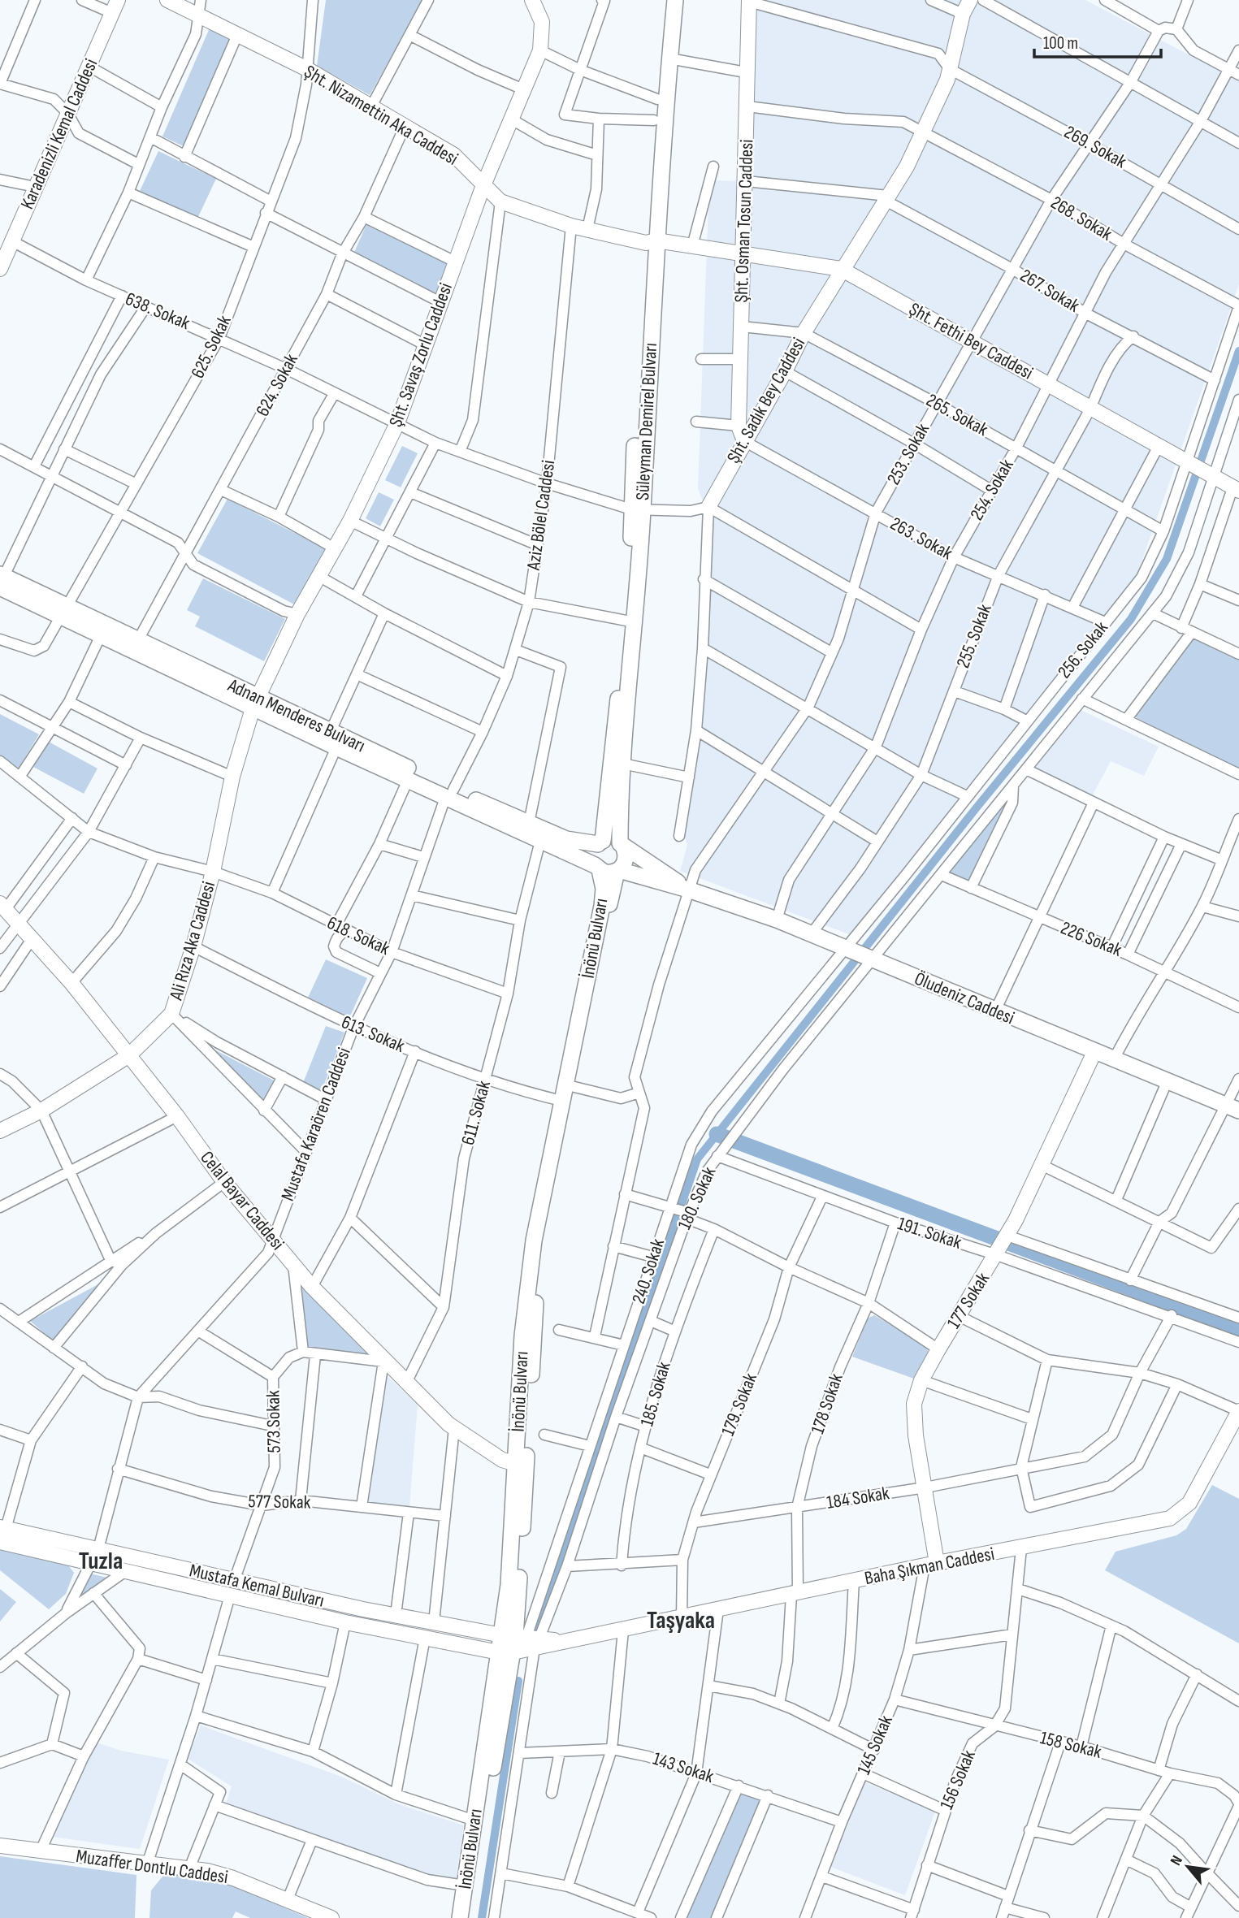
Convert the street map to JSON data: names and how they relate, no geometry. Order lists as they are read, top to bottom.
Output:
{
  "streets": {
    "main road": [
      "Süleyman Demirel Bulvarı",
      "Adnan Menderes Bulvarı",
      "İnönü Bulvarı",
      "Öludeniz Caddesi"
    ],
    "street": [
      "Şht. Nizamettin Aka Caddesi",
      "Karadenizli Kemal Caddesi",
      "269. Sokak",
      "268. Sokak",
      "Şht. Osman Tosun Caddesi",
      "267. Sokak",
      "638. Sokak",
      "Şht. Fethi Bey Caddesi",
      "625. Sokak",
      "Şht. Savaş Zorlu Caddesi",
      "624. Sokak",
      "Şht. Sadık Bey Caddesi",
      "265. Sokak",
      "253. Sokak",
      "254. Sokak",
      "Aziz Bölel Caddesi",
      "263. Sokak",
      "255. Sokak",
      "256. Sokak",
      "618. Sokak",
      "226 Sokak",
      "Ali Rıza Aka Caddesi",
      "613. Sokak",
      "611. Sokak",
      "Mustafa Karaören Caddesi",
      "180. Sokak",
      "Celal Bayar Caddesi",
      "191. Sokak",
      "240. Sokak",
      "177 Sokak",
      "185. Sokak",
      "178 Sokak",
      "179. Sokak",
      "573 Sokak",
      "184 Sokak",
      "577 Sokak",
      "Baha Şıkman Caddesi",
      "Mustafa Kemal Bulvarı",
      "145 Sokak",
      "158 Sokak",
      "143 Sokak",
      "156 Sokak",
      "Muzaffer Dontlu Caddesi"
    ]
  },
  "crossings": [
    ["Şht. Nizamettin Aka Caddesi", "Şht. Fethi Bey Caddesi"],
    ["Şht. Nizamettin Aka Caddesi", "625. Sokak"],
    ["Şht. Nizamettin Aka Caddesi", "Şht. Savaş Zorlu Caddesi"],
    ["Şht. Nizamettin Aka Caddesi", "624. Sokak"],
    ["Şht. Nizamettin Aka Caddesi", "Süleyman Demirel Bulvarı"],
    ["Şht. Nizamettin Aka Caddesi", "Aziz Bölel Caddesi"],
    ["Karadenizli Kemal Caddesi", "638. Sokak"],
    ["269. Sokak", "Şht. Osman Tosun Caddesi"],
    ["269. Sokak", "Şht. Sadık Bey Caddesi"],
    ["269. Sokak", "253. Sokak"],
    ["269. Sokak", "254. Sokak"],
    ["268. Sokak", "Şht. Osman Tosun Caddesi"],
    ["268. Sokak", "Şht. Sadık Bey Caddesi"],
    ["268. Sokak", "253. Sokak"],
    ["268. Sokak", "254. Sokak"],
    ["268. Sokak", "256. Sokak"],
    ["Şht. Osman Tosun Caddesi", "Şht. Fethi Bey Caddesi"],
    ["Şht. Osman Tosun Caddesi", "Şht. Sadık Bey Caddesi"],
    ["Şht. Osman Tosun Caddesi", "265. Sokak"],
    ["Şht. Osman Tosun Caddesi", "263. Sokak"],
    ["267. Sokak", "Şht. Sadık Bey Caddesi"],
    ["267. Sokak", "253. Sokak"],
    ["267. Sokak", "254. Sokak"],
    ["267. Sokak", "255. Sokak"],
    ["267. Sokak", "256. Sokak"],
    ["638. Sokak", "625. Sokak"],
    ["638. Sokak", "Şht. Savaş Zorlu Caddesi"],
    ["638. Sokak", "624. Sokak"],
    ["638. Sokak", "Şht. Sadık Bey Caddesi"],
    ["638. Sokak", "Süleyman Demirel Bulvarı"],
    ["638. Sokak", "Aziz Bölel Caddesi"],
    ["Şht. Fethi Bey Caddesi", "Şht. Sadık Bey Caddesi"],
    ["Şht. Fethi Bey Caddesi", "253. Sokak"],
    ["Şht. Fethi Bey Caddesi", "254. Sokak"],
    ["Şht. Fethi Bey Caddesi", "255. Sokak"],
    ["Şht. Fethi Bey Caddesi", "256. Sokak"],
    ["625. Sokak", "Adnan Menderes Bulvarı"],
    ["Şht. Savaş Zorlu Caddesi", "Adnan Menderes Bulvarı"],
    ["Şht. Savaş Zorlu Caddesi", "Ali Rıza Aka Caddesi"],
    ["624. Sokak", "Adnan Menderes Bulvarı"],
    ["Şht. Sadık Bey Caddesi", "265. Sokak"],
    ["Şht. Sadık Bey Caddesi", "263. Sokak"],
    ["265. Sokak", "253. Sokak"],
    ["265. Sokak", "254. Sokak"],
    ["265. Sokak", "255. Sokak"],
    ["265. Sokak", "256. Sokak"],
    ["Süleyman Demirel Bulvarı", "Adnan Menderes Bulvarı"],
    ["Süleyman Demirel Bulvarı", "İnönü Bulvarı"],
    ["253. Sokak", "263. Sokak"],
    ["253. Sokak", "Adnan Menderes Bulvarı"],
    ["253. Sokak", "Öludeniz Caddesi"],
    ["254. Sokak", "263. Sokak"],
    ["254. Sokak", "Öludeniz Caddesi"],
    ["Aziz Bölel Caddesi", "Adnan Menderes Bulvarı"],
    ["Aziz Bölel Caddesi", "Mustafa Karaören Caddesi"],
    ["263. Sokak", "255. Sokak"],
    ["263. Sokak", "256. Sokak"],
    ["255. Sokak", "Öludeniz Caddesi"],
    ["256. Sokak", "226 Sokak"],
    ["256. Sokak", "Öludeniz Caddesi"],
    ["256. Sokak", "180. Sokak"],
    ["256. Sokak", "240. Sokak"],
    ["Adnan Menderes Bulvarı", "İnönü Bulvarı"],
    ["Adnan Menderes Bulvarı", "Ali Rıza Aka Caddesi"],
    ["Adnan Menderes Bulvarı", "Öludeniz Caddesi"],
    ["Adnan Menderes Bulvarı", "611. Sokak"],
    ["Adnan Menderes Bulvarı", "Mustafa Karaören Caddesi"],
    ["618. Sokak", "Ali Rıza Aka Caddesi"],
    ["618. Sokak", "611. Sokak"],
    ["618. Sokak", "Mustafa Karaören Caddesi"],
    ["İnönü Bulvarı", "613. Sokak"],
    ["İnönü Bulvarı", "180. Sokak"],
    ["İnönü Bulvarı", "Celal Bayar Caddesi"],
    ["İnönü Bulvarı", "240. Sokak"],
    ["İnönü Bulvarı", "Baha Şıkman Caddesi"],
    ["İnönü Bulvarı", "Mustafa Kemal Bulvarı"],
    ["Ali Rıza Aka Caddesi", "613. Sokak"],
    ["Ali Rıza Aka Caddesi", "Celal Bayar Caddesi"],
    ["Öludeniz Caddesi", "180. Sokak"],
    ["Öludeniz Caddesi", "240. Sokak"],
    ["Öludeniz Caddesi", "177 Sokak"],
    ["613. Sokak", "611. Sokak"],
    ["613. Sokak", "Mustafa Karaören Caddesi"],
    ["611. Sokak", "Celal Bayar Caddesi"],
    ["Mustafa Karaören Caddesi", "Celal Bayar Caddesi"],
    ["Mustafa Karaören Caddesi", "577 Sokak"],
    ["Mustafa Karaören Caddesi", "Mustafa Kemal Bulvarı"],
    ["180. Sokak", "191. Sokak"],
    ["180. Sokak", "240. Sokak"],
    ["180. Sokak", "Baha Şıkman Caddesi"],
    ["180. Sokak", "Mustafa Kemal Bulvarı"],
    ["191. Sokak", "177 Sokak"],
    ["191. Sokak", "178 Sokak"],
    ["191. Sokak", "179. Sokak"],
    ["191. Sokak", "184 Sokak"],
    ["240. Sokak", "Baha Şıkman Caddesi"],
    ["240. Sokak", "Mustafa Kemal Bulvarı"],
    ["177 Sokak", "184 Sokak"],
    ["177 Sokak", "Baha Şıkman Caddesi"],
    ["177 Sokak", "145 Sokak"],
    ["178 Sokak", "184 Sokak"],
    ["178 Sokak", "Baha Şıkman Caddesi"],
    ["179. Sokak", "184 Sokak"],
    ["179. Sokak", "Baha Şıkman Caddesi"],
    ["573 Sokak", "577 Sokak"],
    ["573 Sokak", "Mustafa Kemal Bulvarı"],
    ["Baha Şıkman Caddesi", "Mustafa Kemal Bulvarı"],
    ["Baha Şıkman Caddesi", "145 Sokak"],
    ["Baha Şıkman Caddesi", "156 Sokak"],
    ["145 Sokak", "158 Sokak"],
    ["145 Sokak", "143 Sokak"],
    ["158 Sokak", "156 Sokak"]
  ],
  "districts": ["Tuzla", "Taşyaka"],
  "scale_bar": "100 m",
  "north": "top left"
}
